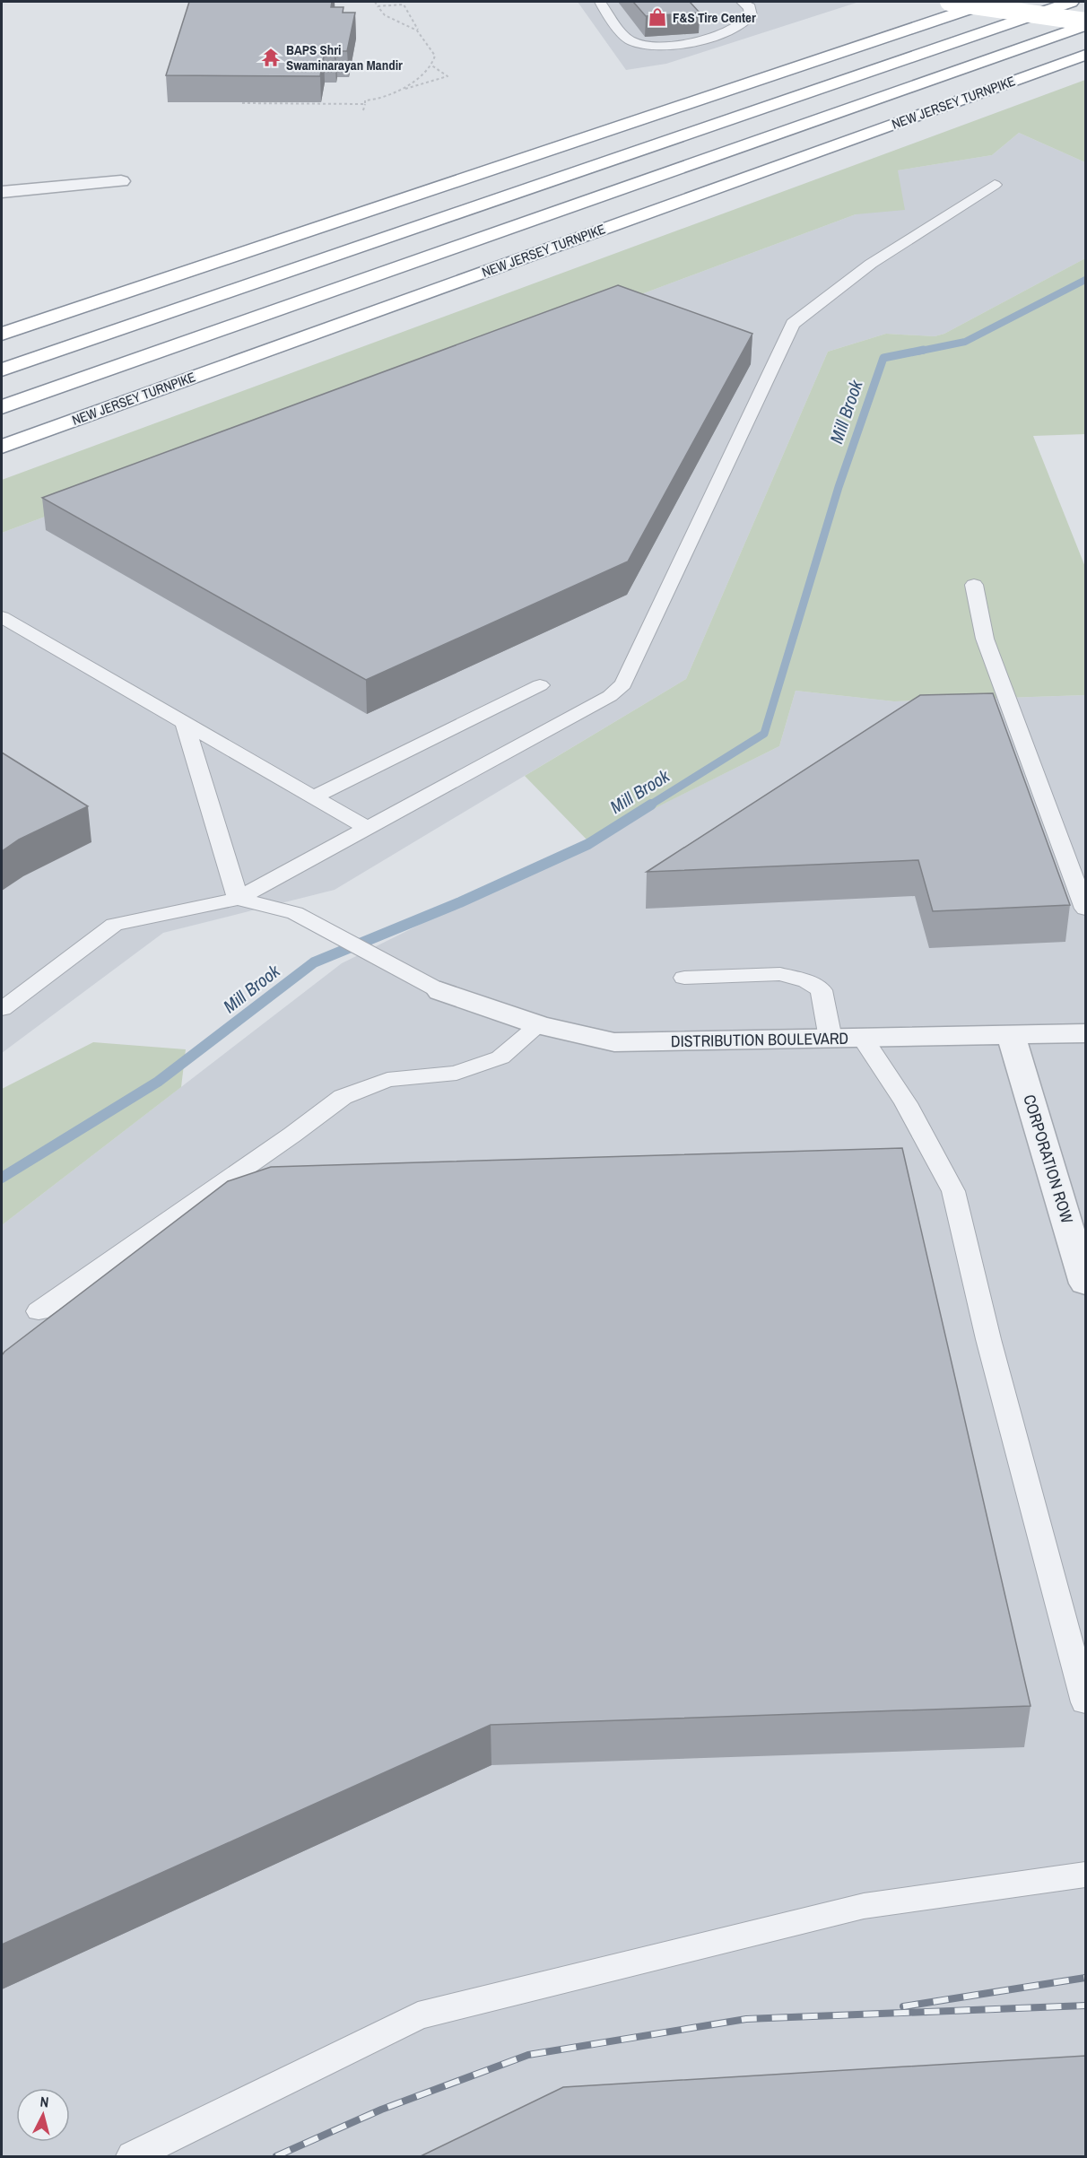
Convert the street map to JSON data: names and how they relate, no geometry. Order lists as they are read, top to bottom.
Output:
{
  "streets": {
    "main road": ["NEW JERSEY TURNPIKE"],
    "street": ["DISTRIBUTION BOULEVARD", "CORPORATION ROW"]
  },
  "crossings": [
    ["DISTRIBUTION BOULEVARD", "CORPORATION ROW"]
  ],
  "water": ["Mill Brook"],
  "places": {
    "shop": ["F&S Tire Center"],
    "temple": ["BAPS Shri Swaminarayan Mandir"]
  },
  "north": "top"
}
